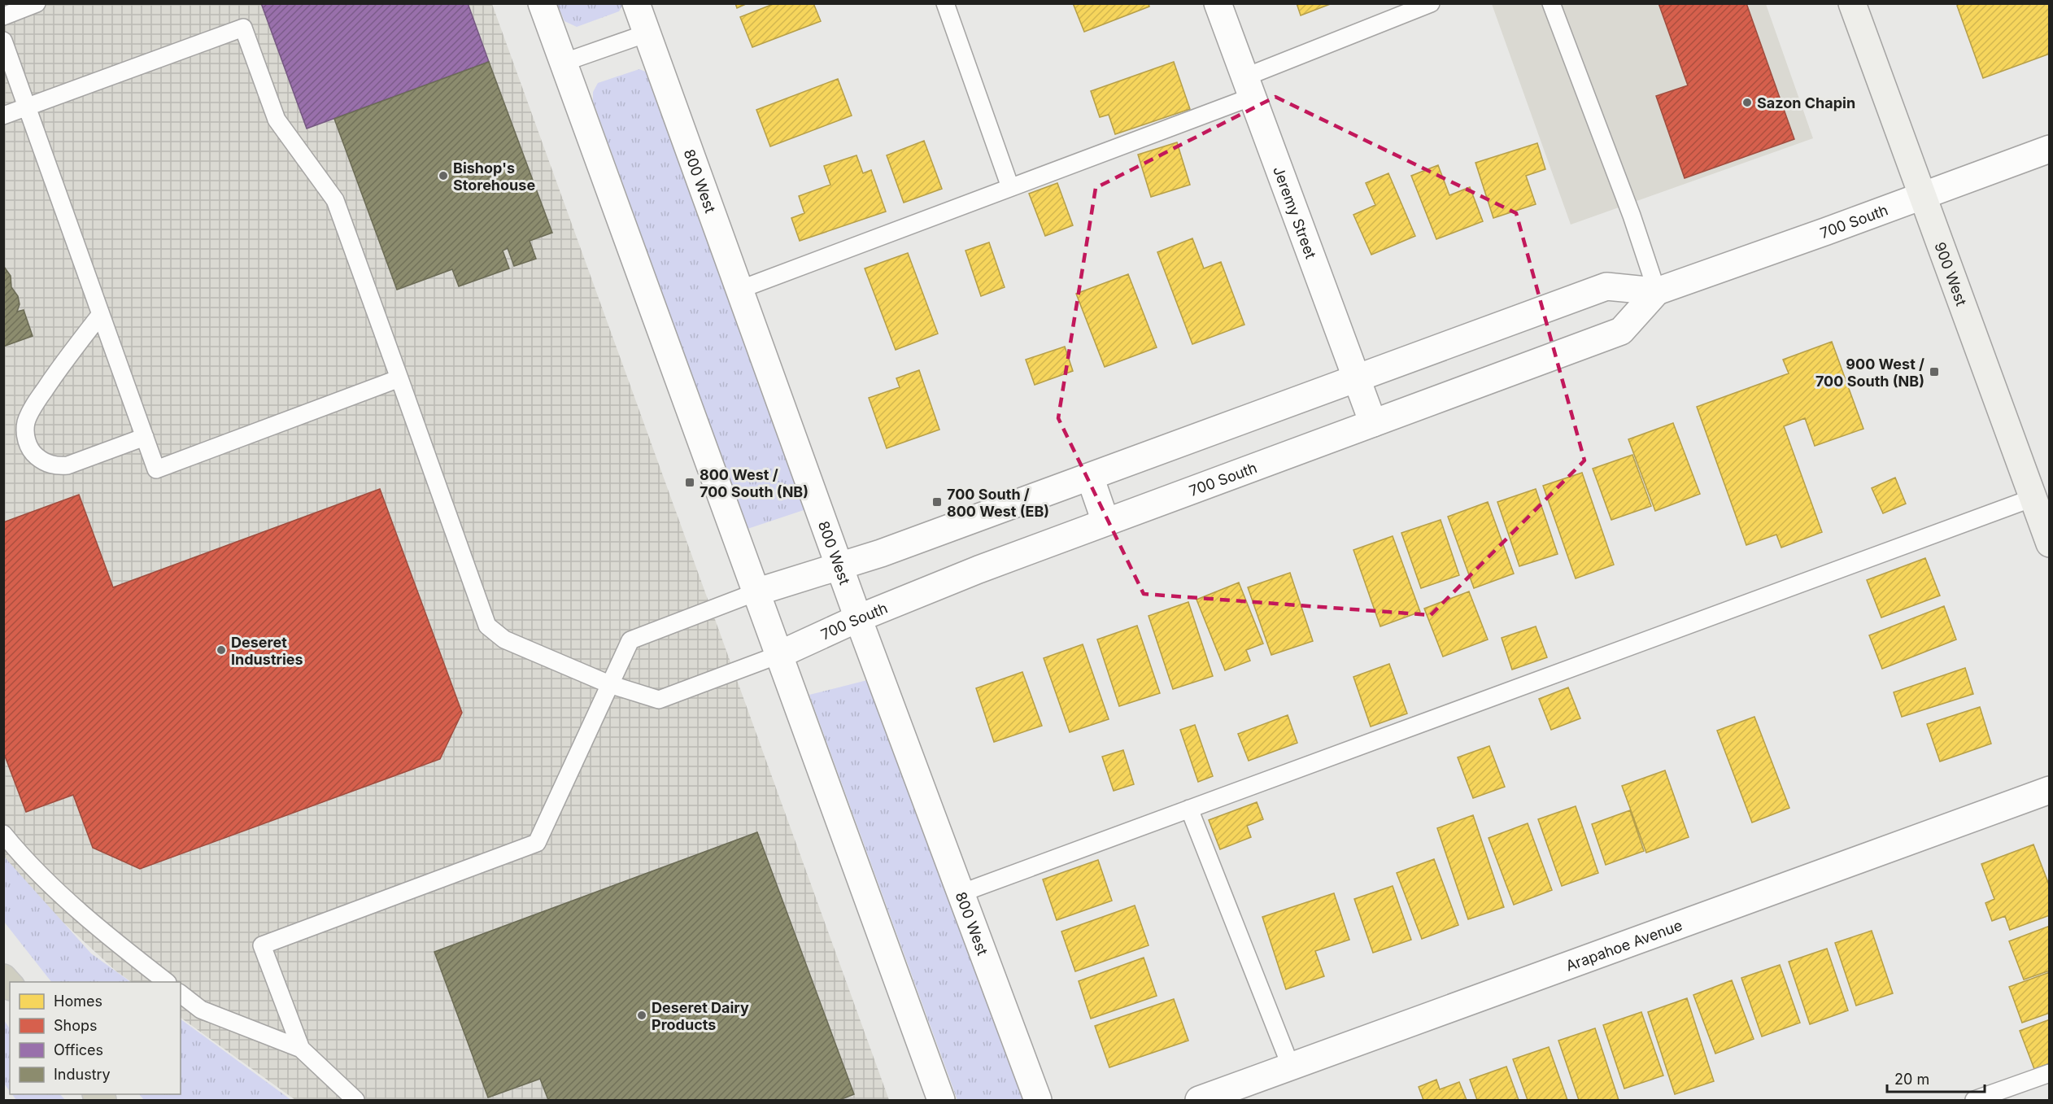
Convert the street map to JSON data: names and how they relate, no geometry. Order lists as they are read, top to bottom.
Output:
{
  "streets": {
    "main road": ["900 West"],
    "street": [
      "800 West",
      "Jeremy Street",
      "700 South",
      "Arapahoe Avenue"
    ]
  },
  "crossings": [
    ["800 West", "700 South"],
    ["Jeremy Street", "700 South"],
    ["700 South", "900 West"]
  ],
  "places": {
    "other": [
      "Sazon Chapin",
      "Bishop's Storehouse",
      "Deseret Industries",
      "Deseret Dairy Products"
    ],
    "transit": ["900 West / 700 South (NB)", "800 West / 700 South (NB)", "700 South / 800 West (EB)"]
  },
  "legend": [
    "Homes",
    "Shops",
    "Offices",
    "Industry"
  ],
  "scale_bar": "20 m"
}
